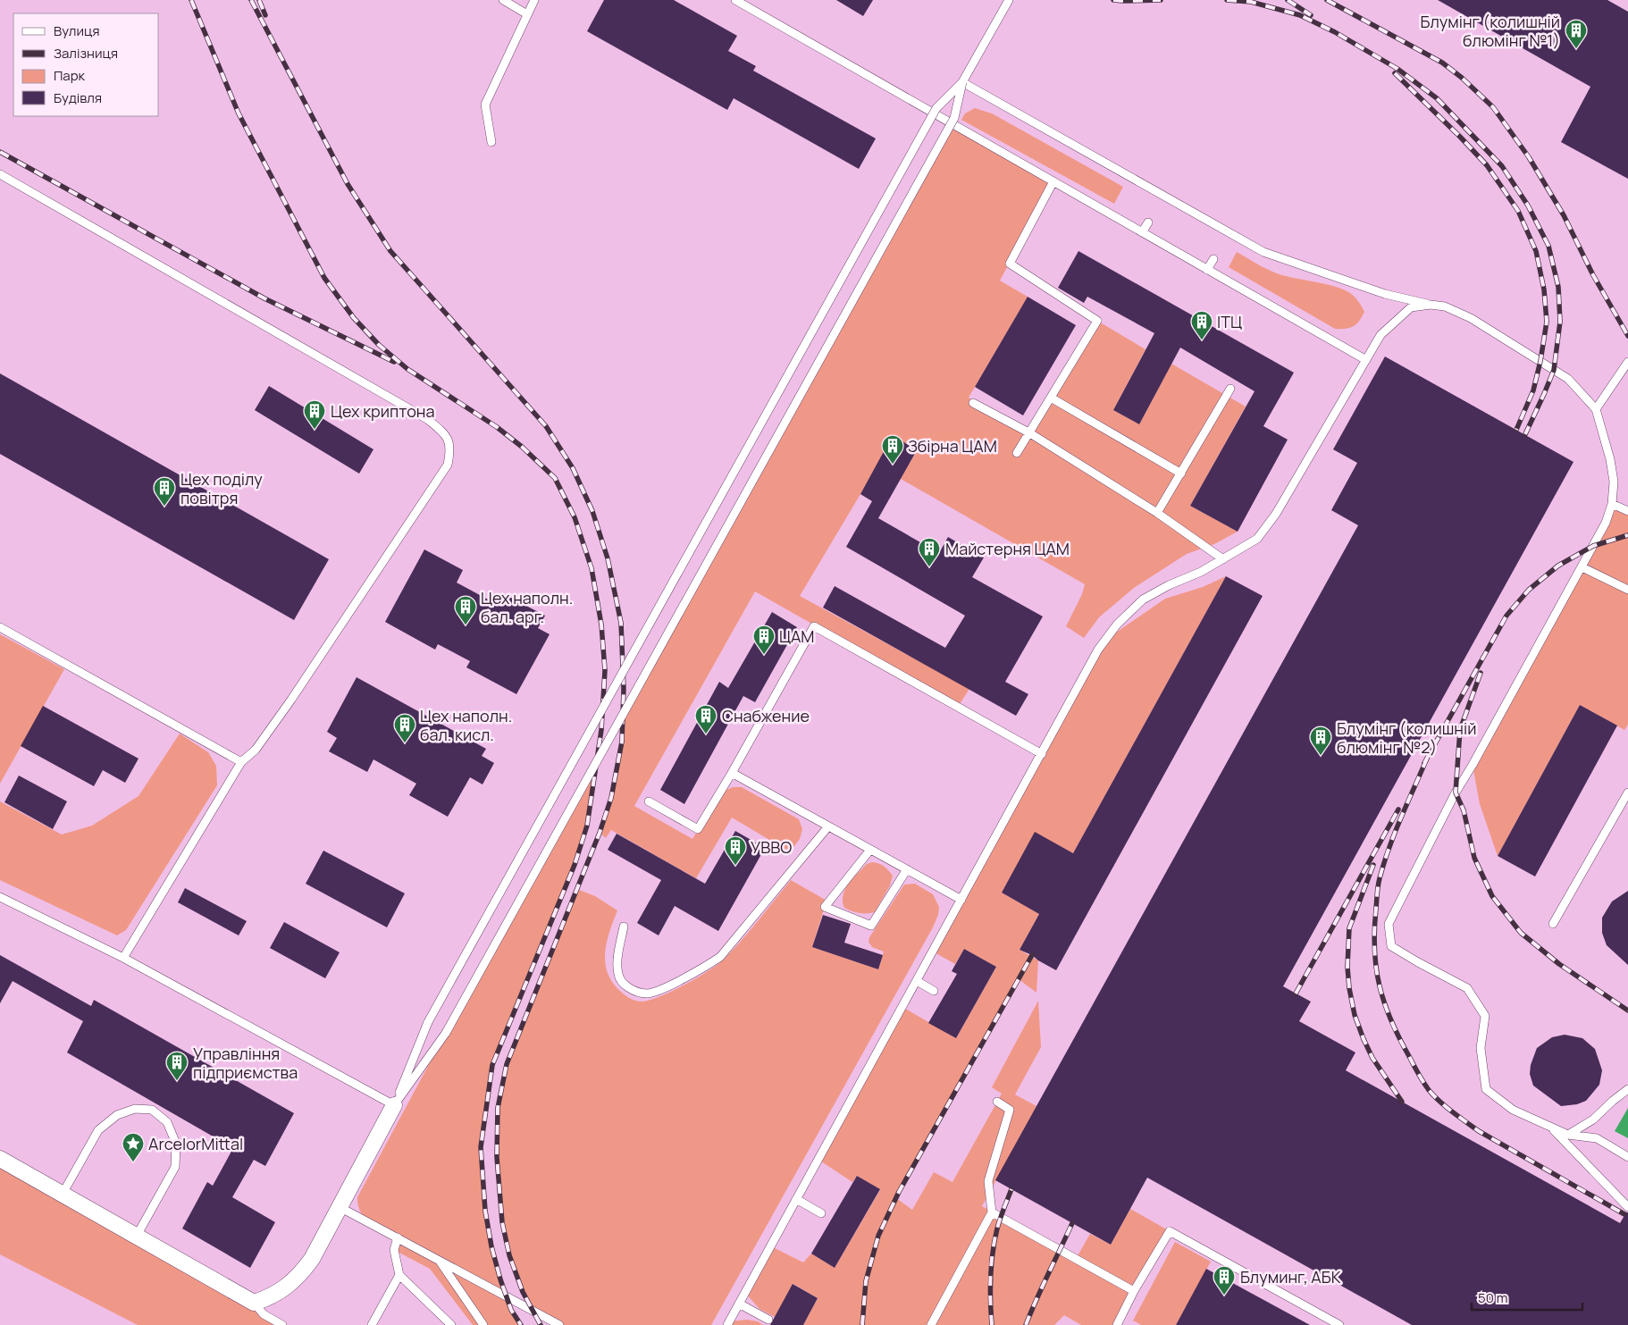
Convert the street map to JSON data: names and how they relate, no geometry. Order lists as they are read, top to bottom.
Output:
{
  "places": {
    "building": [
      "Блумінг (колишній блюмінг №1)",
      "ІТЦ",
      "Цех криптона",
      "Збірна ЦАМ",
      "Цех поділу повітря",
      "Майстерня ЦАМ",
      "Цех наполн. бал. арг.",
      "ЦАМ",
      "Снабжение",
      "Цех наполн. бал. кисл.",
      "Блумінг (колишній блюмінг №2)",
      "УВВО",
      "Управління підприємства",
      "Блуминг, АБК"
    ],
    "place": ["ArcelorMittal"]
  },
  "legend": [
    "Вулиця",
    "Залізниця",
    "Парк",
    "Будівля"
  ],
  "scale_bar": "50 m"
}
